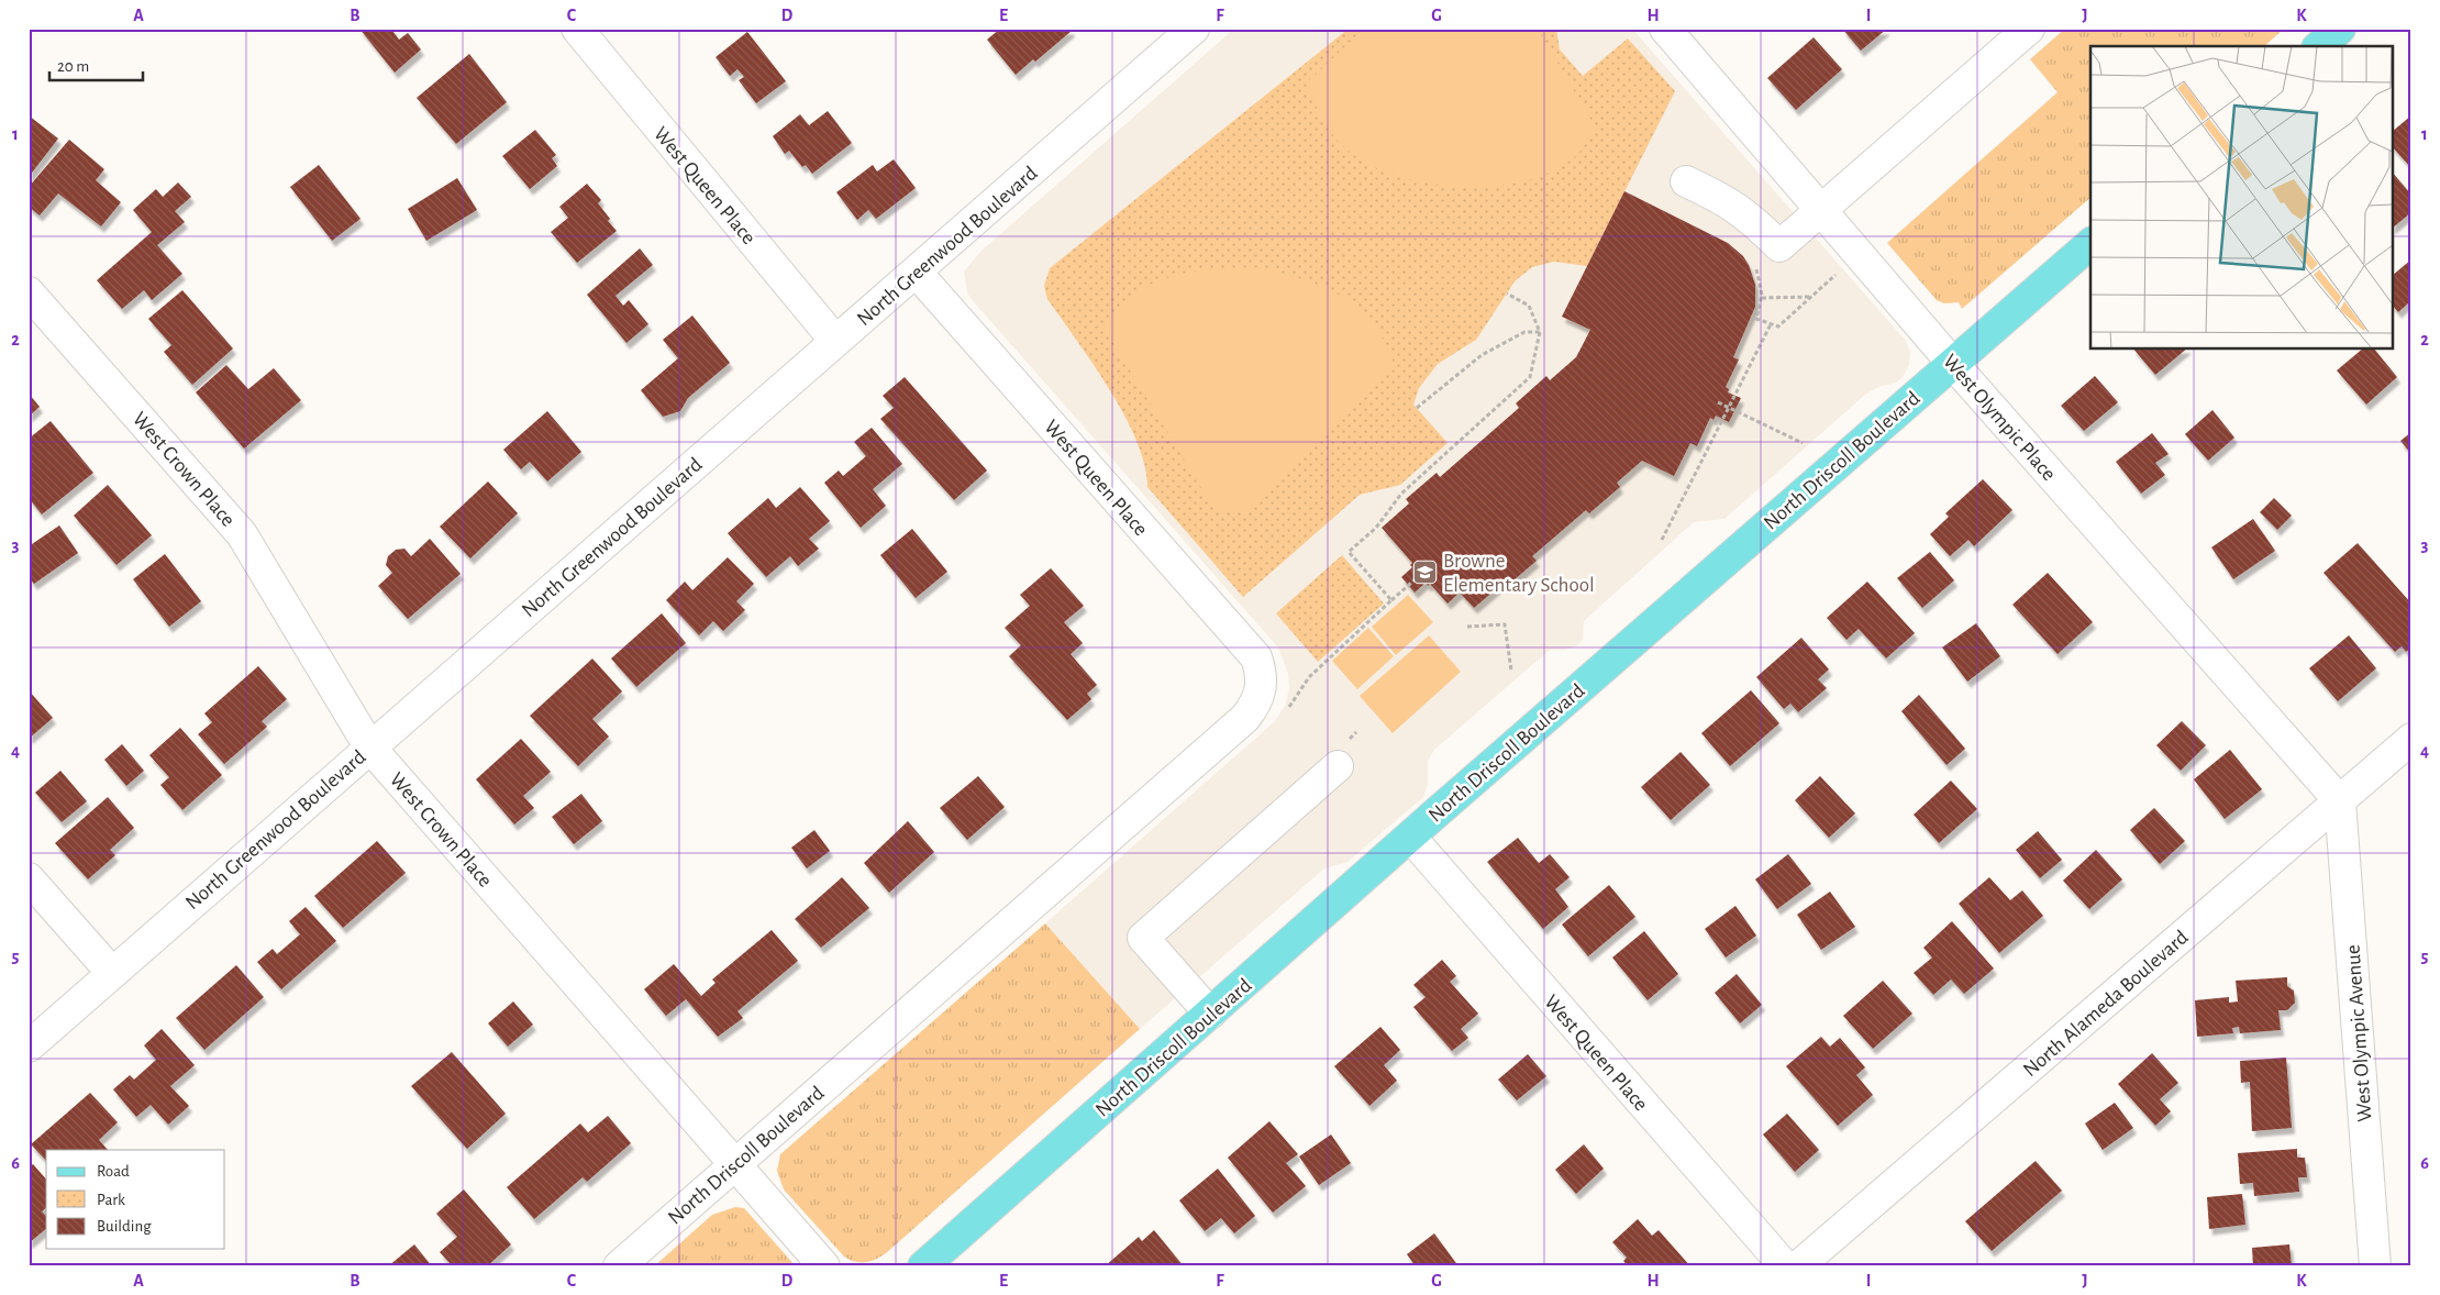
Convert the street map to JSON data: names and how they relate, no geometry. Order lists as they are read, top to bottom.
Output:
{
  "streets": {
    "main road": ["North Driscoll Boulevard"],
    "street": [
      "West Queen Place",
      "North Greenwood Boulevard",
      "West Olympic Place",
      "West Crown Place",
      "North Alameda Boulevard",
      "West Olympic Avenue"
    ]
  },
  "crossings": [
    ["West Queen Place", "North Greenwood Boulevard"],
    ["West Queen Place", "North Driscoll Boulevard"],
    ["North Greenwood Boulevard", "West Crown Place"],
    ["West Olympic Place", "North Driscoll Boulevard"],
    ["West Olympic Place", "North Alameda Boulevard"],
    ["West Olympic Place", "West Olympic Avenue"],
    ["North Driscoll Boulevard", "West Crown Place"],
    ["North Alameda Boulevard", "West Olympic Avenue"]
  ],
  "places": {
    "school or university": ["Browne Elementary School"]
  },
  "legend": ["Road", "Park", "Building"],
  "scale_bar": "20 m",
  "grid": {
    "columns": [
      "A",
      "B",
      "C",
      "D",
      "E",
      "F",
      "G",
      "H",
      "I",
      "J",
      "K"
    ],
    "rows": [
      "1",
      "2",
      "3",
      "4",
      "5",
      "6"
    ]
  }
}
